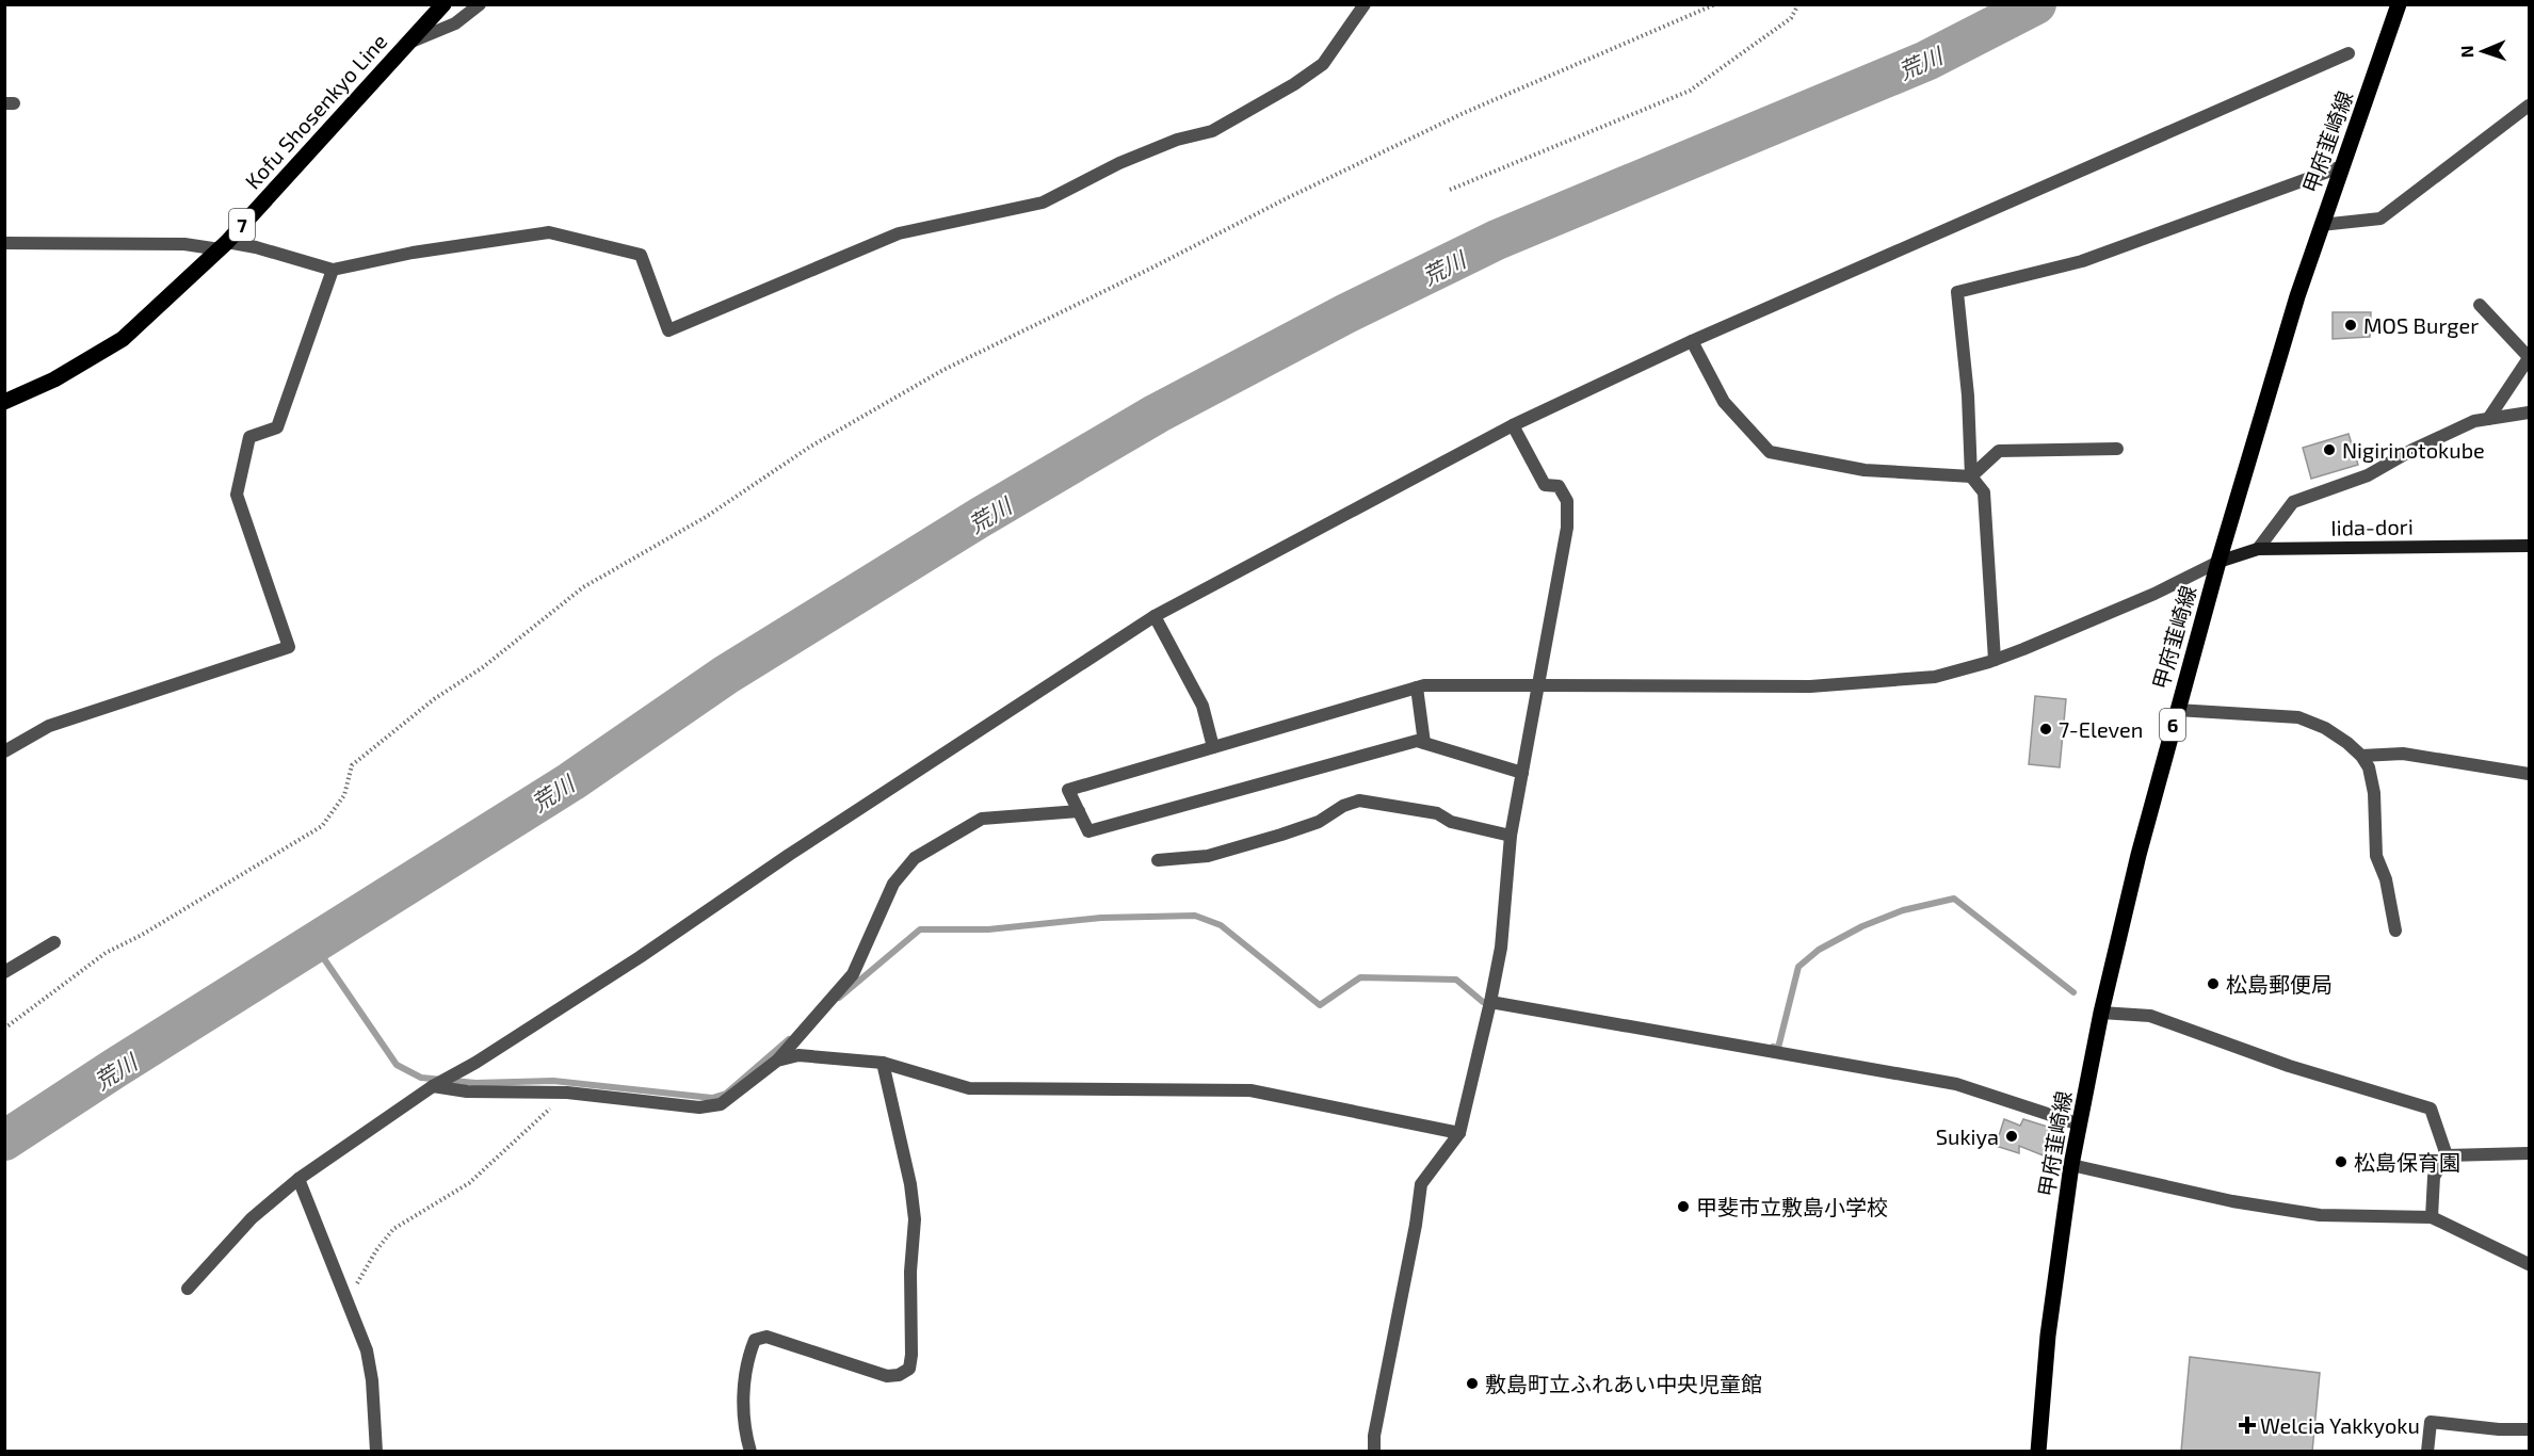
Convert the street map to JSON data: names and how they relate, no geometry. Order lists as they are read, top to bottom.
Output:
{
  "streets": {
    "main road": [
      "Kofu Shosenkyo Line",
      "甲府韮崎線",
      "7",
      "Iida-dori",
      "6"
    ]
  },
  "crossings": [
    ["甲府韮崎線", "Iida-dori"]
  ],
  "water": ["荒川"],
  "places": {
    "other": [
      "MOS Burger",
      "Nigirinotokube",
      "7-Eleven",
      "松島郵便局",
      "Sukiya",
      "松島保育園",
      "甲斐市立敷島小学校",
      "敷島町立ふれあい中央児童館"
    ],
    "health": ["Welcia Yakkyoku"]
  },
  "north": "left"
}
